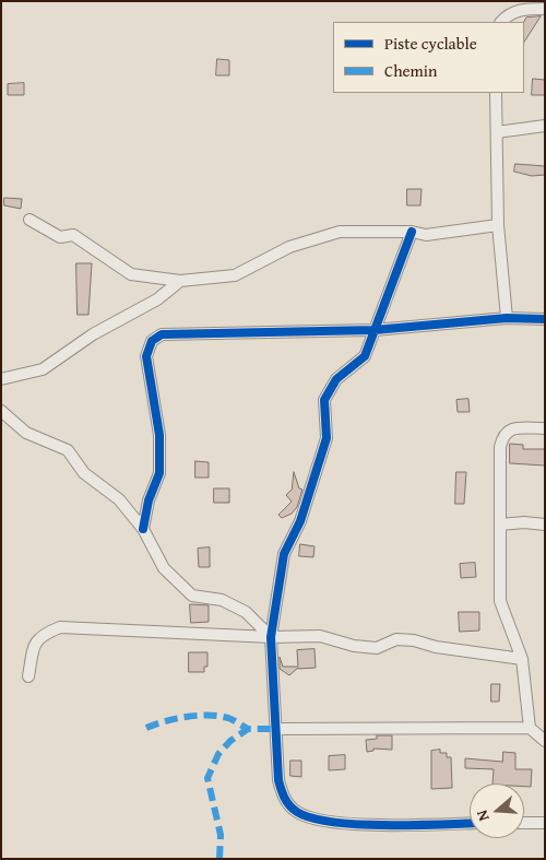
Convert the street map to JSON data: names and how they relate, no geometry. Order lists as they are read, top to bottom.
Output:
{
  "legend": ["Piste cyclable", "Chemin"],
  "north": "left"
}
